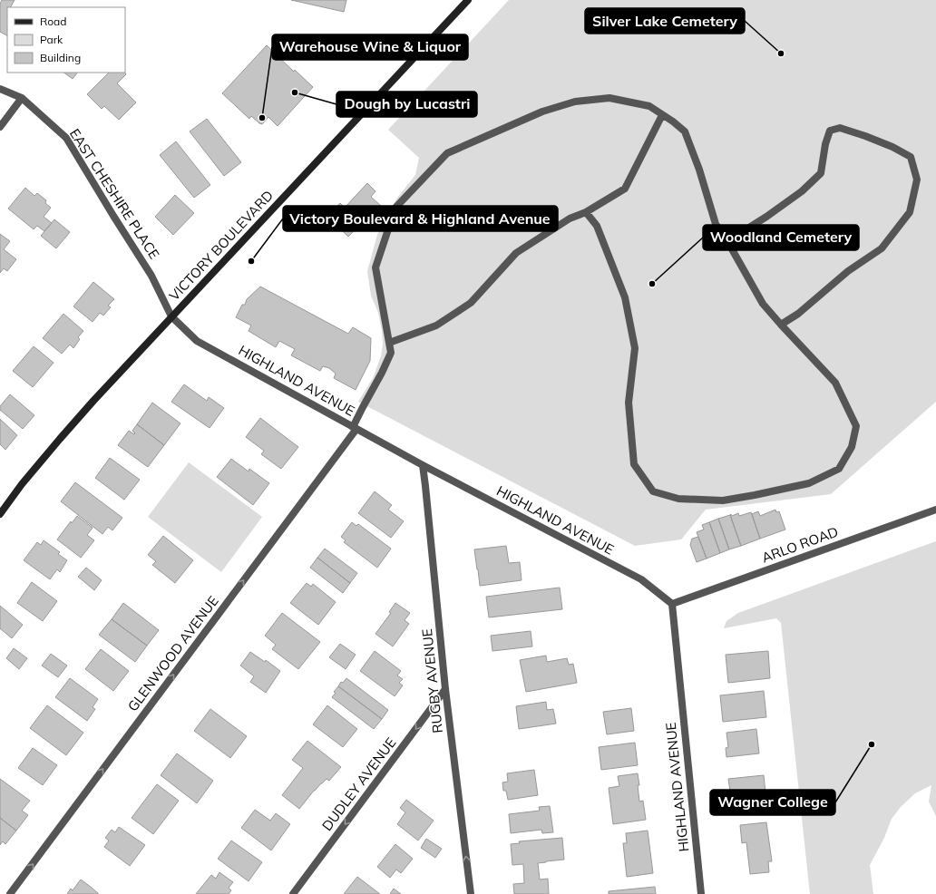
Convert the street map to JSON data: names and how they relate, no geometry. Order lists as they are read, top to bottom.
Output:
{
  "streets": {
    "main road": ["VICTORY BOULEVARD"],
    "street": [
      "EAST CHESHIRE PLACE",
      "HIGHLAND AVENUE",
      "ARLO ROAD",
      "GLENWOOD AVENUE",
      "RUGBY AVENUE",
      "DUDLEY AVENUE"
    ]
  },
  "crossings": [
    ["EAST CHESHIRE PLACE", "VICTORY BOULEVARD"],
    ["EAST CHESHIRE PLACE", "HIGHLAND AVENUE"],
    ["VICTORY BOULEVARD", "HIGHLAND AVENUE"],
    ["HIGHLAND AVENUE", "ARLO ROAD"],
    ["HIGHLAND AVENUE", "GLENWOOD AVENUE"],
    ["HIGHLAND AVENUE", "RUGBY AVENUE"],
    ["RUGBY AVENUE", "DUDLEY AVENUE"]
  ],
  "one_way": ["RUGBY AVENUE", "DUDLEY AVENUE"],
  "places": [
    "Silver Lake Cemetery",
    "Dough by Lucastri",
    "Warehouse Wine & Liquor",
    "Victory Boulevard & Highland Avenue",
    "Woodland Cemetery",
    "Wagner College"
  ],
  "legend": ["Road", "Park", "Building"]
}
